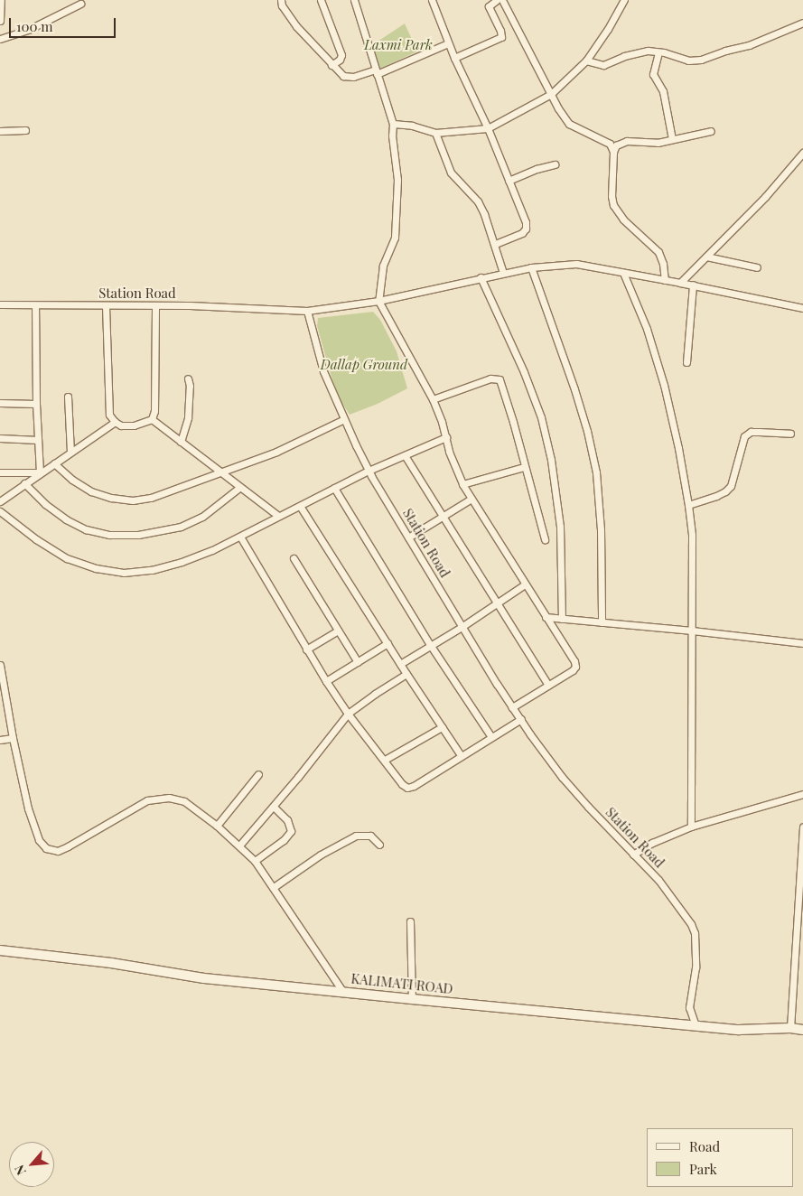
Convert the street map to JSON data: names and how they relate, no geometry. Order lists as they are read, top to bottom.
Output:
{
  "streets": {
    "main road": ["KALIMATI ROAD"],
    "street": ["Station Road"]
  },
  "crossings": [
    ["Station Road", "KALIMATI ROAD"]
  ],
  "parks": ["Laxmi Park", "Dallap Ground"],
  "legend": ["Road", "Park"],
  "scale_bar": "100 m",
  "north": "bottom left"
}
